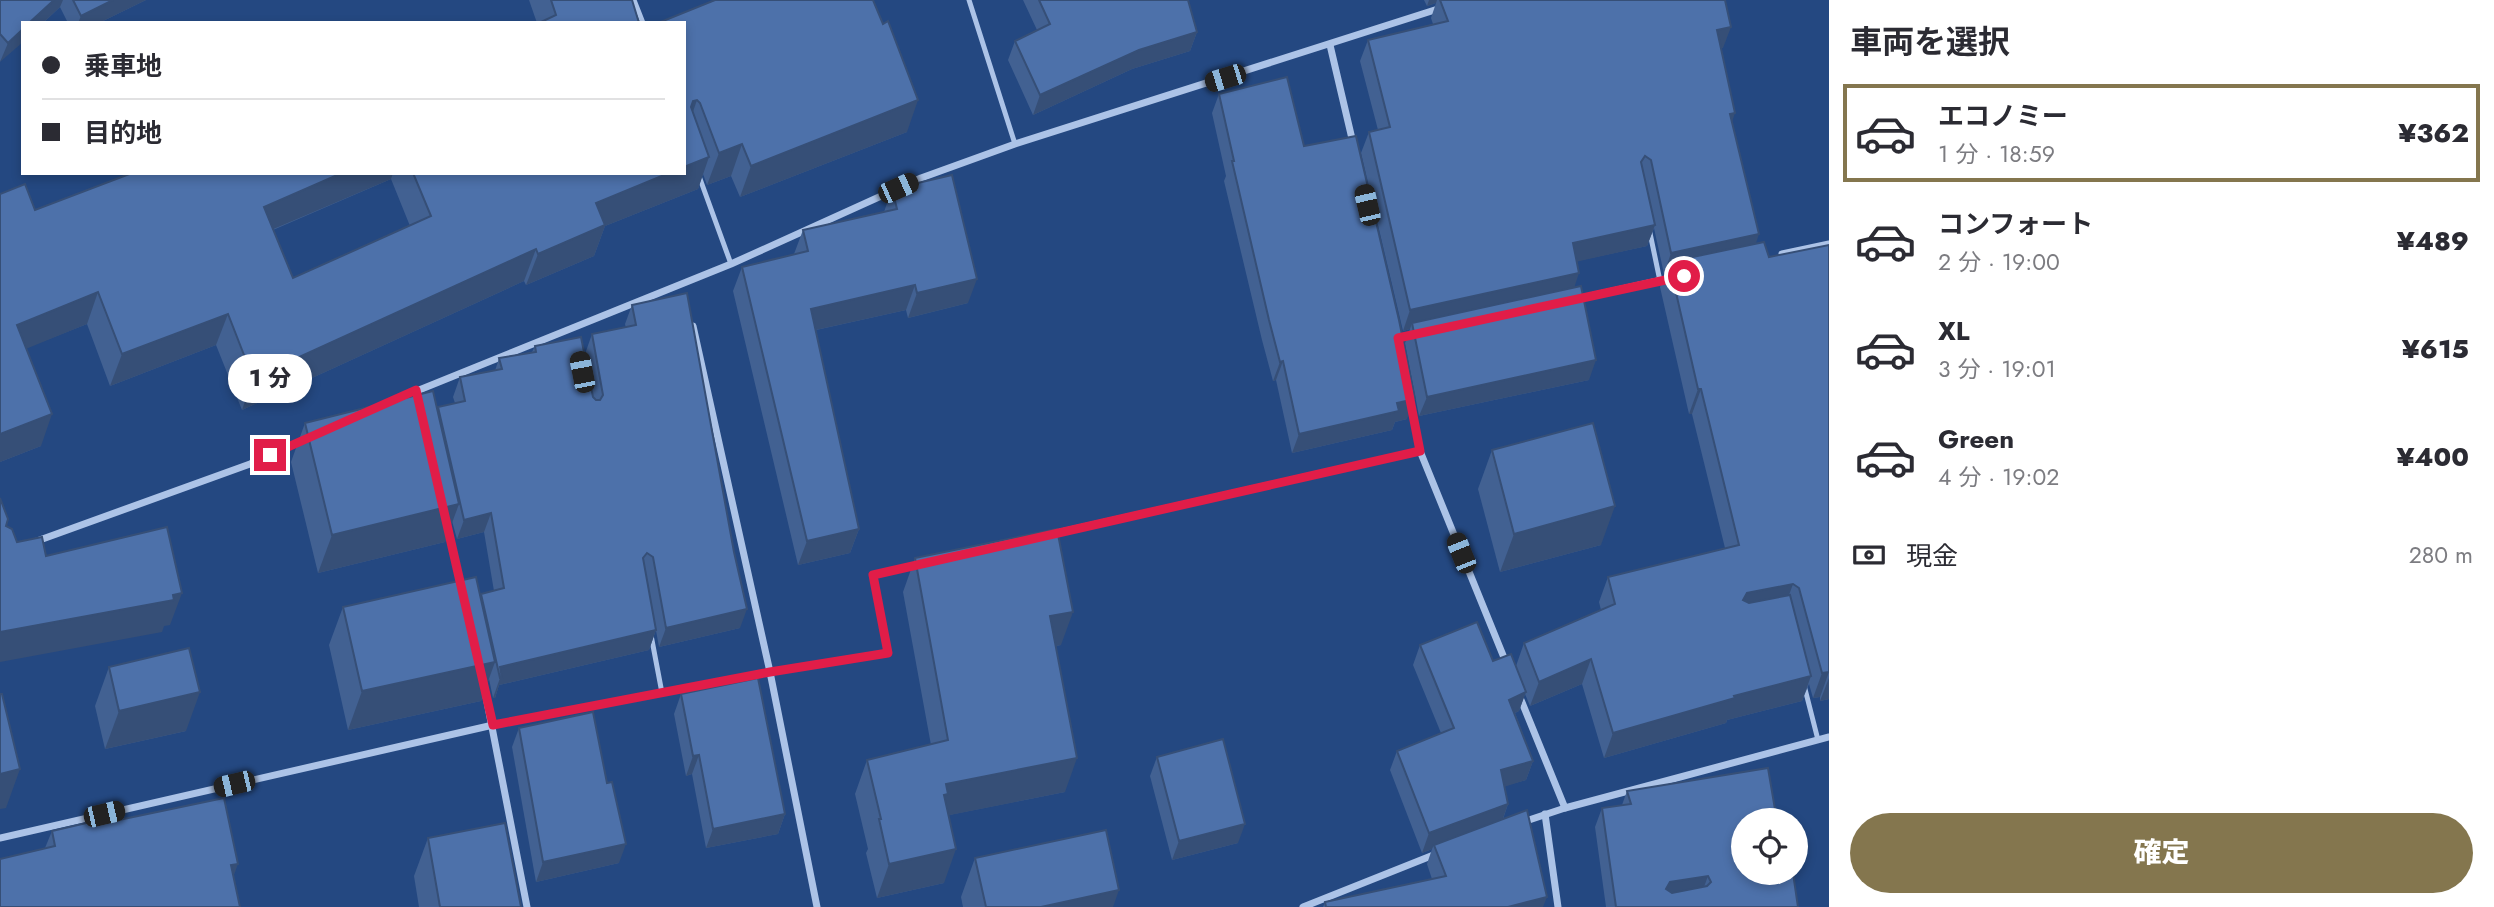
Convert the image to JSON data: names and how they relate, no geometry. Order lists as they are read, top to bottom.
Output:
{
  "page": {
    "heading": "車両を選択",
    "banner": ["乗車地", "目的地"],
    "list": [
      {
        "name": "エコノミー",
        "note": "1 分 · 18:59",
        "value": "¥362"
      },
      {
        "name": "コンフォート",
        "note": "2 分 · 19:00",
        "value": "¥489"
      },
      {
        "name": "XL",
        "note": "3 分 · 19:01",
        "value": "¥615"
      },
      {
        "name": "Green",
        "note": "4 分 · 19:02",
        "value": "¥400"
      }
    ],
    "bubble": "1 分",
    "pay": ["現金", "280 m"],
    "buttons": "確定"
  }
}
